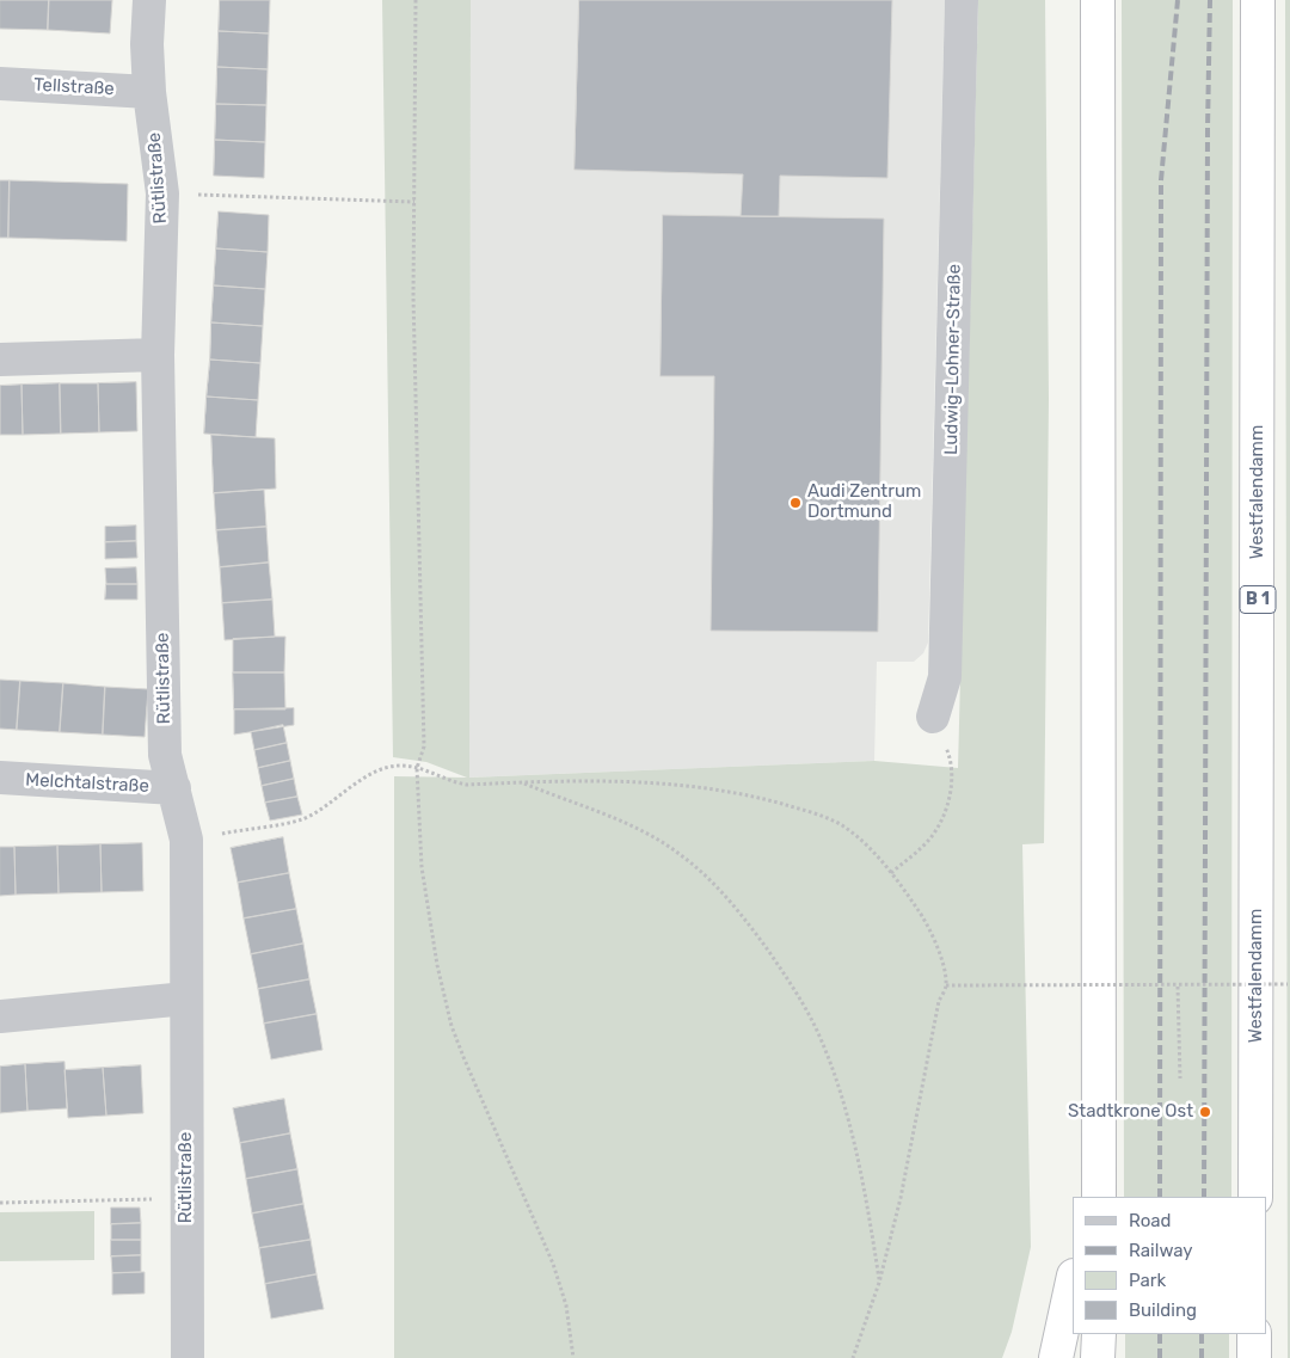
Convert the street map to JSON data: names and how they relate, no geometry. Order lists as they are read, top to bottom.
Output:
{
  "streets": {
    "highway": ["Westfalendamm", "B 1"],
    "street": [
      "Tellstraße",
      "Rütlistraße",
      "Ludwig-Lohner-Straße",
      "Melchtalstraße"
    ]
  },
  "crossings": [
    ["Tellstraße", "Rütlistraße"],
    ["Rütlistraße", "Melchtalstraße"]
  ],
  "places": ["Audi Zentrum Dortmund", "Stadtkrone Ost"],
  "legend": [
    "Road",
    "Railway",
    "Park",
    "Building"
  ]
}
